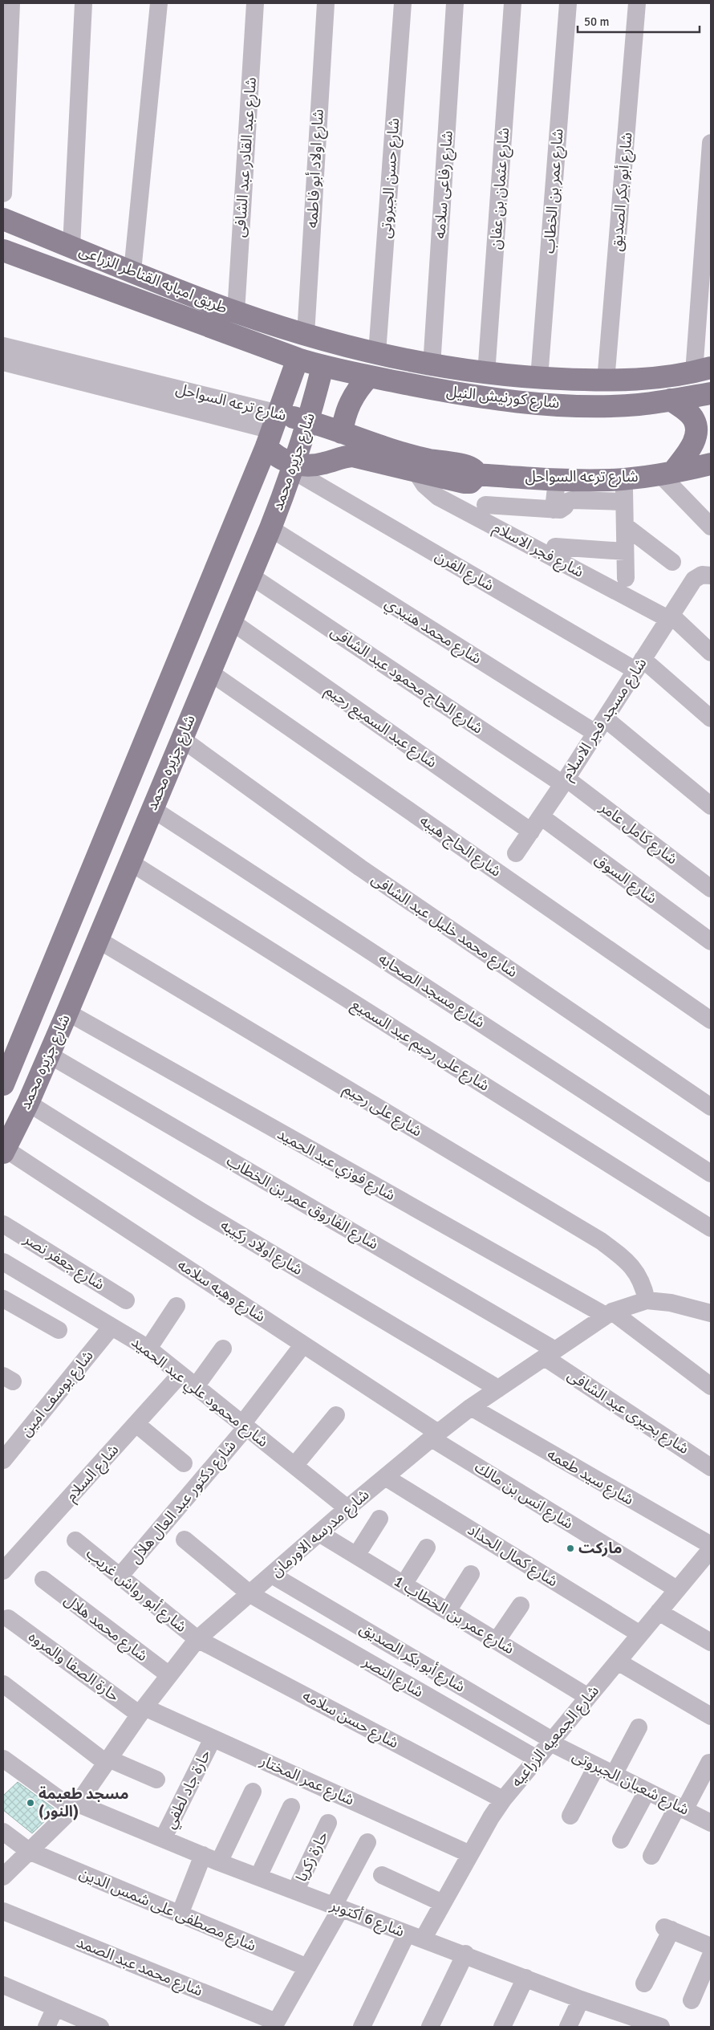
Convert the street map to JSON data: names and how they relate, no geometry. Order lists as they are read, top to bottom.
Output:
{
  "streets": {
    "main road": [
      "طريق امبابه القناطر الزراعى",
      "شارع كورنيش النيل",
      "شارع ترعه السواحل",
      "شارع جزيره محمد"
    ],
    "street": [
      "شارع عبد القادر عبد الشافى",
      "شارع اولاد أبو فاطمه",
      "شارع حسن الجبروتى",
      "شارع رفاعى سلامه",
      "شارع عثمان بن عفان",
      "شارع عمر بن الخطاب",
      "شارع أبو بكر الصديق",
      "شارع فجر الاسلام",
      "شارع الفرن",
      "شارع محمد هنيدي",
      "شارع الحاج محمود عبد الشافى",
      "شارع مسجد فجر الاسلام",
      "شارع عبد السميع رحيم",
      "شارع كامل عامر",
      "شارع الحاج هيبه",
      "شارع السوق",
      "شارع محمد خليل عبد الشافى",
      "شارع مسجد الصحابه",
      "شارع على رحيم عبد السميع",
      "شارع على رحيم",
      "شارع فوزي عبد الحميد",
      "شارع الفاروق عمر بن الخطاب",
      "شارع اولاد ركيبه",
      "شارع جعفر نصر",
      "شارع وهبه سلامه",
      "شارع محمود علي عبد الحميد",
      "شارع يوسف امين",
      "شارع بحيرى عبد الشافى",
      "شارع السلام",
      "شارع سيد طعمه",
      "شارع انس بن مالك",
      "شارع دكتور عبد العال هلال",
      "شارع مدرسه الاورمان",
      "شارع كمال الحداد",
      "شارع أبو رواش غريب",
      "شارع عمر بن الخطاب 1",
      "شارع محمد هلال",
      "حارة الصفا والمروه",
      "شارع النصر",
      "شارع حسن سلامه",
      "شارع الجمعيه الزراعيه",
      "شارع عمر المختار",
      "شارع شعبان الجبروتى",
      "حارة جاد لطفي",
      "حارة زكريا",
      "شارع مصطفى على شمس الدين",
      "شارع 6 أكتوبر",
      "شارع محمد عبد الصمد"
    ]
  },
  "crossings": [
    ["شارع عبد القادر عبد الشافى", "طريق امبابه القناطر الزراعى"],
    ["شارع اولاد أبو فاطمه", "طريق امبابه القناطر الزراعى"],
    ["شارع اولاد أبو فاطمه", "شارع كورنيش النيل"],
    ["شارع حسن الجبروتى", "شارع كورنيش النيل"],
    ["شارع رفاعى سلامه", "شارع كورنيش النيل"],
    ["شارع عثمان بن عفان", "شارع كورنيش النيل"],
    ["شارع عمر بن الخطاب", "شارع كورنيش النيل"],
    ["شارع أبو بكر الصديق", "شارع كورنيش النيل"],
    ["شارع أبو بكر الصديق", "شارع مدرسه الاورمان"],
    ["شارع أبو بكر الصديق", "شارع الجمعيه الزراعيه"],
    ["شارع أبو بكر الصديق", "شارع شعبان الجبروتى"],
    ["طريق امبابه القناطر الزراعى", "شارع كورنيش النيل"],
    ["طريق امبابه القناطر الزراعى", "شارع جزيره محمد"],
    ["شارع كورنيش النيل", "شارع جزيره محمد"],
    ["شارع ترعه السواحل", "شارع جزيره محمد"],
    ["شارع ترعه السواحل", "شارع فجر الاسلام"],
    ["شارع ترعه السواحل", "شارع الفرن"],
    ["شارع جزيره محمد", "شارع الفرن"],
    ["شارع جزيره محمد", "شارع محمد هنيدي"],
    ["شارع جزيره محمد", "شارع الحاج محمود عبد الشافى"],
    ["شارع جزيره محمد", "شارع عبد السميع رحيم"],
    ["شارع جزيره محمد", "شارع الحاج هيبه"],
    ["شارع جزيره محمد", "شارع محمد خليل عبد الشافى"],
    ["شارع جزيره محمد", "شارع مسجد الصحابه"],
    ["شارع جزيره محمد", "شارع على رحيم عبد السميع"],
    ["شارع جزيره محمد", "شارع على رحيم"],
    ["شارع جزيره محمد", "شارع فوزي عبد الحميد"],
    ["شارع جزيره محمد", "شارع الفاروق عمر بن الخطاب"],
    ["شارع جزيره محمد", "شارع اولاد ركيبه"],
    ["شارع جزيره محمد", "شارع وهبه سلامه"],
    ["شارع فجر الاسلام", "شارع مسجد فجر الاسلام"],
    ["شارع الفرن", "شارع مسجد فجر الاسلام"],
    ["شارع محمد هنيدي", "شارع مسجد فجر الاسلام"],
    ["شارع الحاج محمود عبد الشافى", "شارع مسجد فجر الاسلام"],
    ["شارع الحاج محمود عبد الشافى", "شارع كامل عامر"],
    ["شارع مسجد فجر الاسلام", "شارع عبد السميع رحيم"],
    ["شارع مسجد فجر الاسلام", "شارع كامل عامر"],
    ["شارع مسجد فجر الاسلام", "شارع السوق"],
    ["شارع عبد السميع رحيم", "شارع السوق"],
    ["شارع على رحيم", "شارع مدرسه الاورمان"],
    ["شارع فوزي عبد الحميد", "شارع مدرسه الاورمان"],
    ["شارع الفاروق عمر بن الخطاب", "شارع بحيرى عبد الشافى"],
    ["شارع الفاروق عمر بن الخطاب", "شارع مدرسه الاورمان"],
    ["شارع اولاد ركيبه", "شارع مدرسه الاورمان"],
    ["شارع وهبه سلامه", "شارع انس بن مالك"],
    ["شارع وهبه سلامه", "شارع دكتور عبد العال هلال"],
    ["شارع وهبه سلامه", "شارع مدرسه الاورمان"],
    ["شارع محمود علي عبد الحميد", "شارع يوسف امين"],
    ["شارع محمود علي عبد الحميد", "شارع السلام"],
    ["شارع محمود علي عبد الحميد", "شارع دكتور عبد العال هلال"],
    ["شارع محمود علي عبد الحميد", "شارع مدرسه الاورمان"],
    ["شارع بحيرى عبد الشافى", "شارع مدرسه الاورمان"],
    ["شارع سيد طعمه", "شارع مدرسه الاورمان"],
    ["شارع سيد طعمه", "شارع الجمعيه الزراعيه"],
    ["شارع انس بن مالك", "شارع مدرسه الاورمان"],
    ["شارع انس بن مالك", "شارع الجمعيه الزراعيه"],
    ["شارع دكتور عبد العال هلال", "شارع أبو رواش غريب"],
    ["شارع مدرسه الاورمان", "شارع كمال الحداد"],
    ["شارع مدرسه الاورمان", "شارع أبو رواش غريب"],
    ["شارع مدرسه الاورمان", "شارع عمر بن الخطاب 1"],
    ["شارع مدرسه الاورمان", "شارع محمد هلال"],
    ["شارع مدرسه الاورمان", "حارة الصفا والمروه"],
    ["شارع مدرسه الاورمان", "شارع النصر"],
    ["شارع مدرسه الاورمان", "شارع حسن سلامه"],
    ["شارع مدرسه الاورمان", "شارع عمر المختار"],
    ["شارع مدرسه الاورمان", "شارع مصطفى على شمس الدين"],
    ["شارع مدرسه الاورمان", "شارع 6 أكتوبر"],
    ["شارع كمال الحداد", "شارع الجمعيه الزراعيه"],
    ["شارع أبو رواش غريب", "شارع حسن سلامه"],
    ["شارع عمر بن الخطاب 1", "شارع الجمعيه الزراعيه"],
    ["حارة الصفا والمروه", "شارع عمر المختار"],
    ["شارع النصر", "شارع الجمعيه الزراعيه"],
    ["شارع حسن سلامه", "شارع الجمعيه الزراعيه"],
    ["شارع الجمعيه الزراعيه", "شارع عمر المختار"],
    ["شارع الجمعيه الزراعيه", "شارع شعبان الجبروتى"],
    ["شارع الجمعيه الزراعيه", "شارع 6 أكتوبر"],
    ["شارع عمر المختار", "حارة جاد لطفي"],
    ["حارة جاد لطفي", "شارع 6 أكتوبر"],
    ["حارة زكريا", "شارع 6 أكتوبر"]
  ],
  "places": ["ماركت", "مسجد طعيمة (النور)"],
  "scale_bar": "50 m"
}
